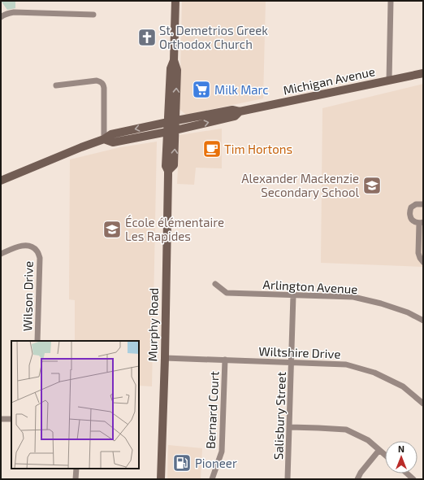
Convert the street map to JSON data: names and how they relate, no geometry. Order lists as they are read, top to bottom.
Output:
{
  "streets": {
    "main road": ["Michigan Avenue", "Murphy Road"],
    "street": [
      "Arlington Avenue",
      "Wilson Drive",
      "Wiltshire Drive",
      "Bernard Court",
      "Salisbury Street"
    ]
  },
  "crossings": [
    ["Michigan Avenue", "Murphy Road"],
    ["Arlington Avenue", "Salisbury Street"],
    ["Murphy Road", "Wiltshire Drive"],
    ["Wiltshire Drive", "Bernard Court"],
    ["Wiltshire Drive", "Salisbury Street"]
  ],
  "places": {
    "church": ["St. Demetrios Greek Orthodox Church"],
    "supermarket": ["Milk Marc"],
    "cafe": ["Tim Hortons"],
    "school or university": ["Alexander Mackenzie Secondary School", "École élémentaire Les Rapides"],
    "fuel station": ["Pioneer"]
  },
  "north": "top"
}
